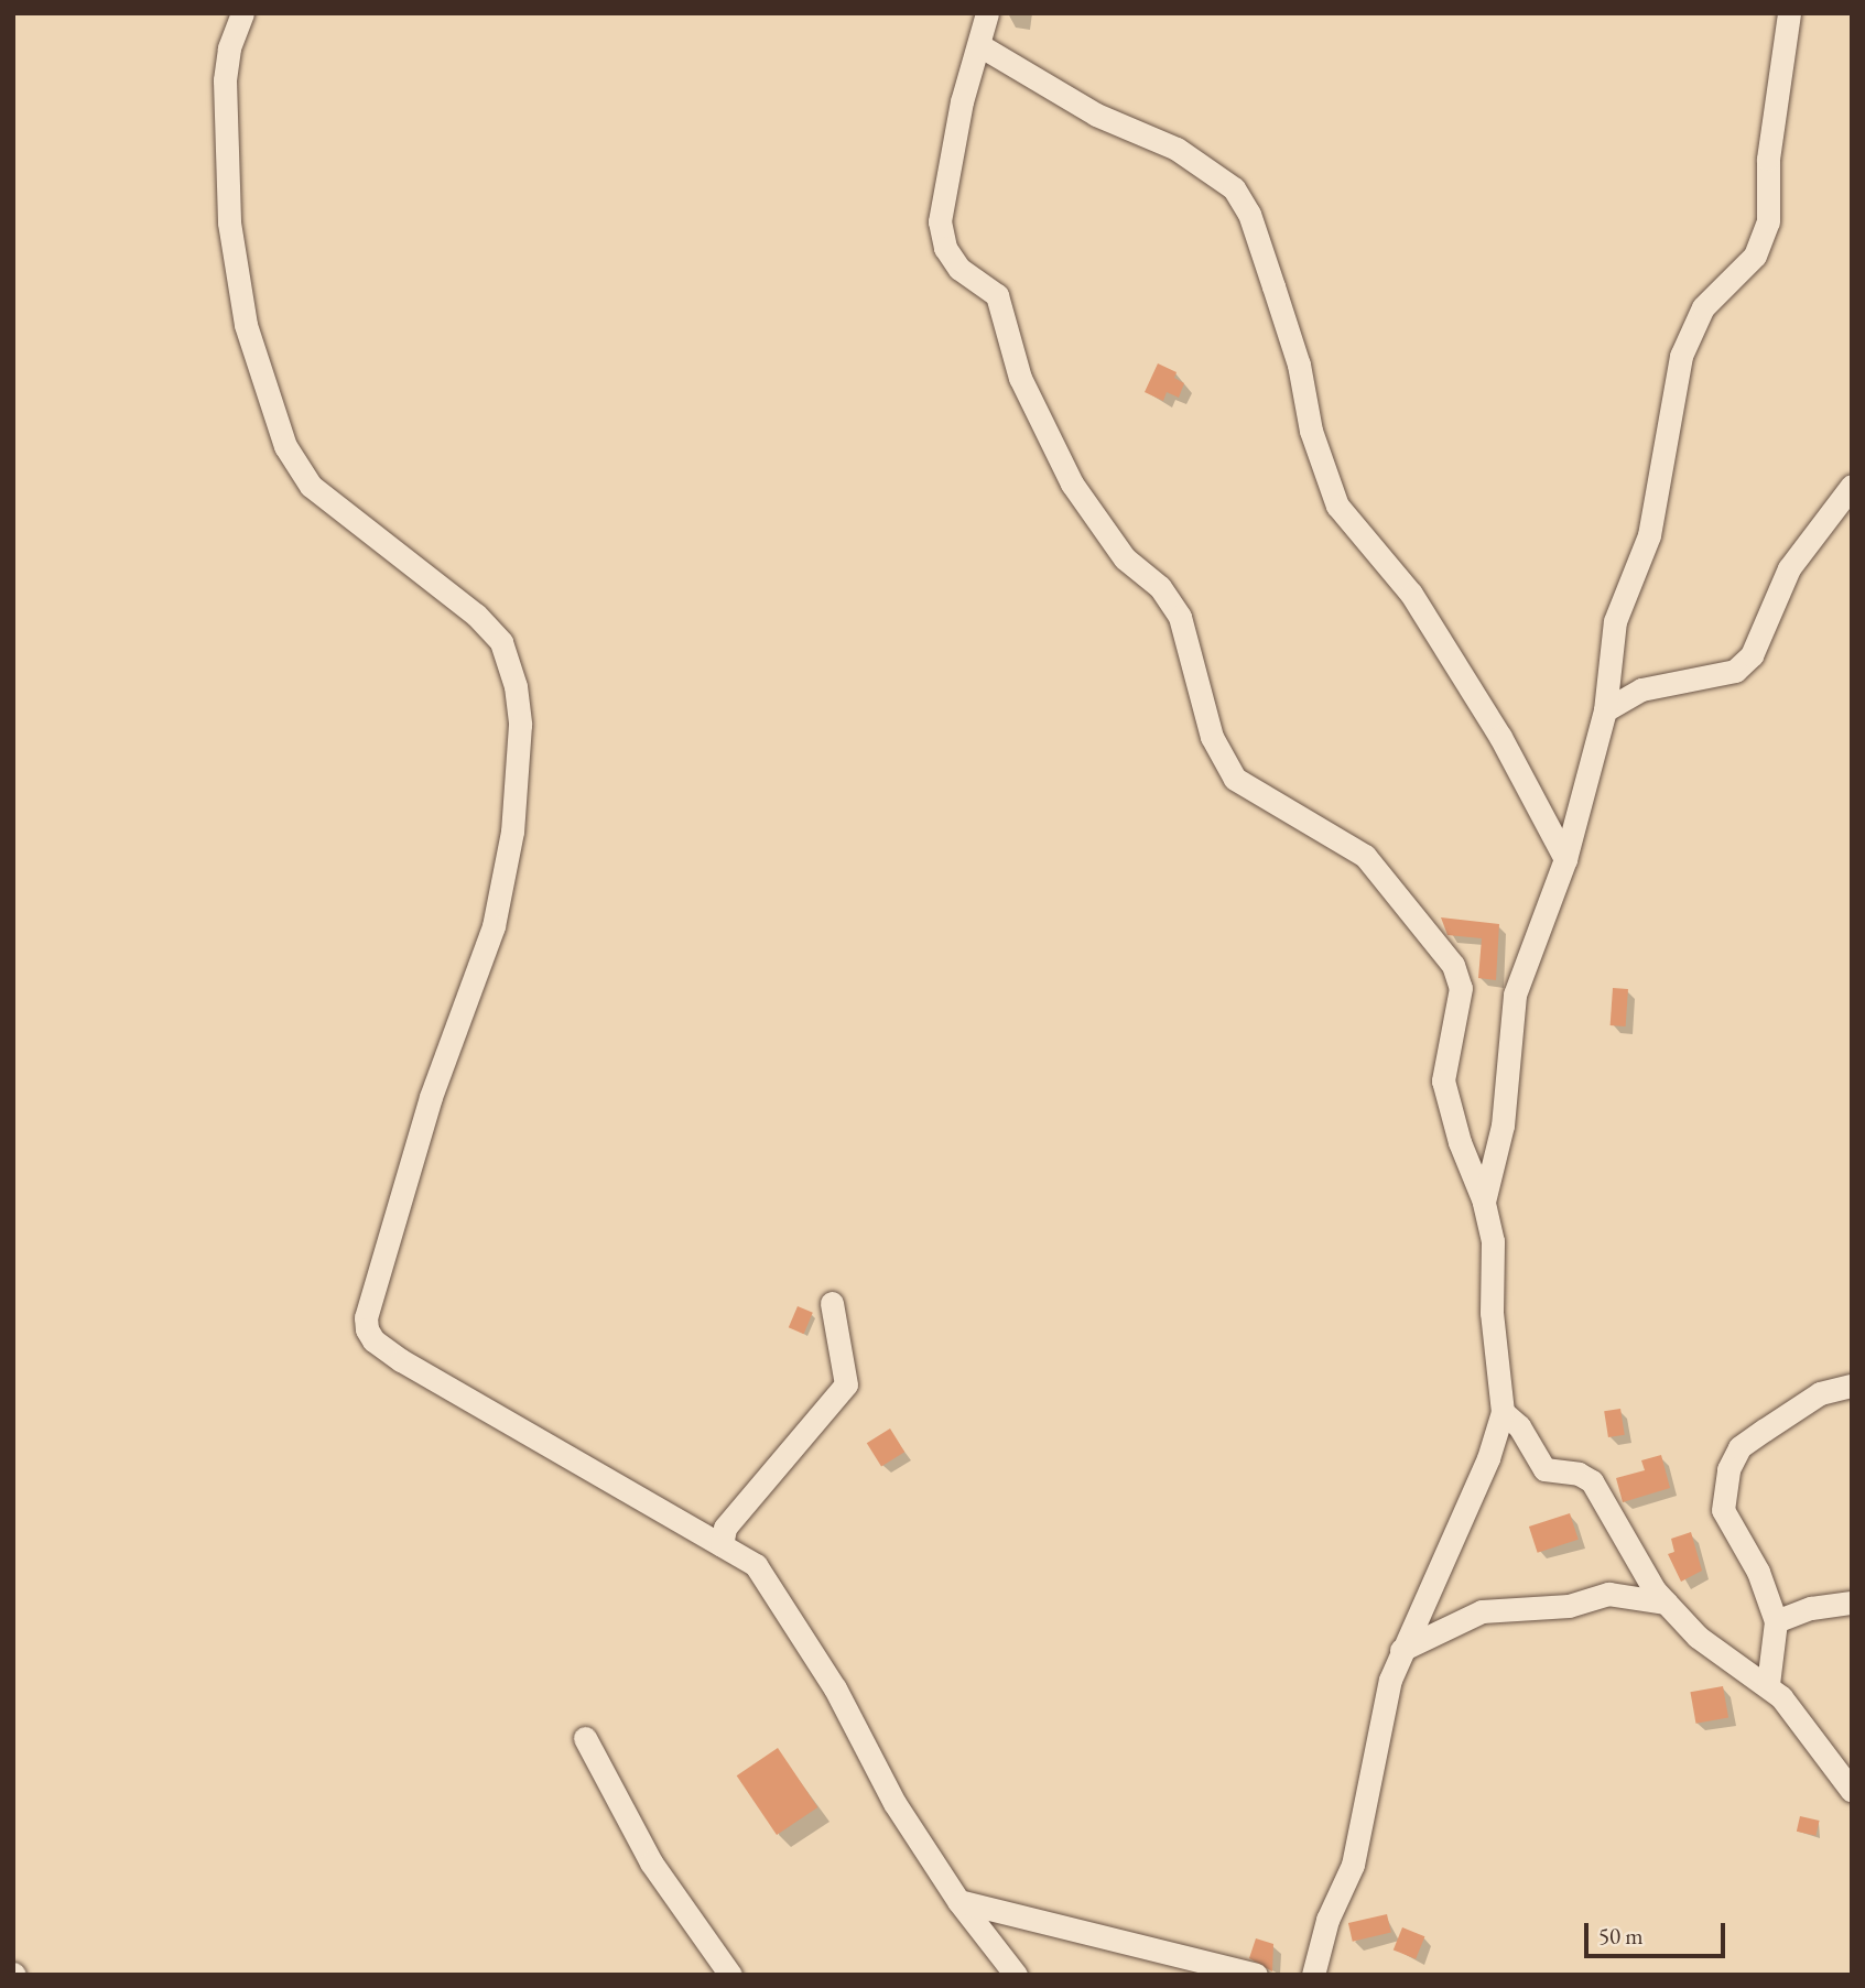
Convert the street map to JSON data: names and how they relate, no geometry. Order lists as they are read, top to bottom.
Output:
{
  "scale_bar": "50 m"
}
